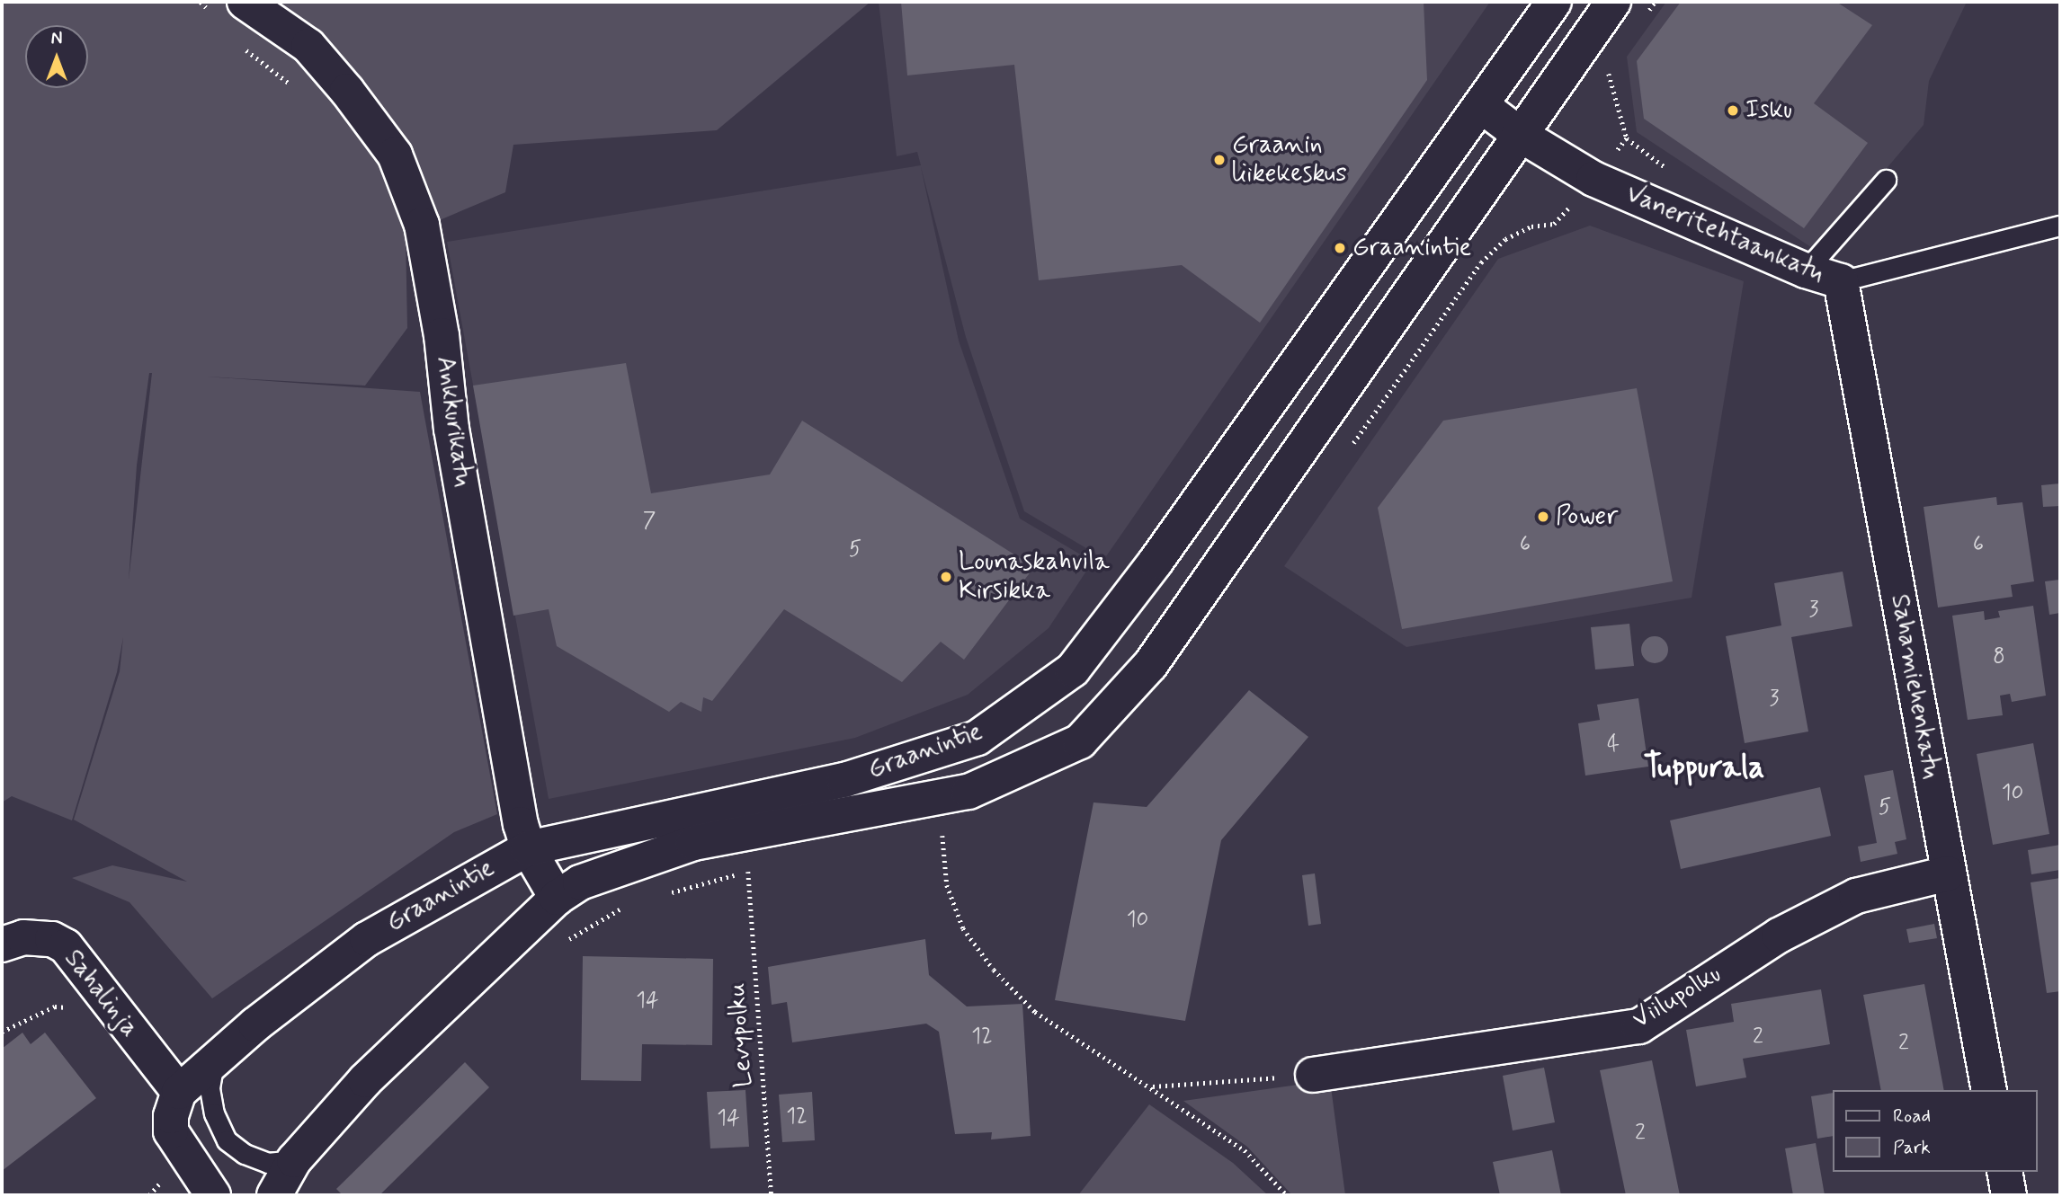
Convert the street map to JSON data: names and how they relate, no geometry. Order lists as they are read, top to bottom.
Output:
{
  "streets": {
    "street": [
      "Vaneritehtaankatu",
      "Ankkurikatu",
      "Sahamiehenkatu",
      "Graanintie",
      "Sahalinja",
      "Viilupolku"
    ],
    "path": ["Levypolku"]
  },
  "crossings": [
    ["Vaneritehtaankatu", "Sahamiehenkatu"],
    ["Vaneritehtaankatu", "Graanintie"],
    ["Ankkurikatu", "Graanintie"],
    ["Sahamiehenkatu", "Viilupolku"],
    ["Graanintie", "Sahalinja"]
  ],
  "districts": ["Tuppurala"],
  "places": [
    "Isku",
    "Graanin liikekeskus",
    "Graanintie",
    "Power",
    "Lounaskahvila Kirsikka"
  ],
  "house_numbers": [
    "7",
    "6",
    "6",
    "5",
    "3",
    "8",
    "3",
    "4",
    "10",
    "5",
    "10",
    "14",
    "12",
    "2",
    "2",
    "12",
    "14",
    "2"
  ],
  "legend": ["Road", "Park"],
  "north": "top"
}
